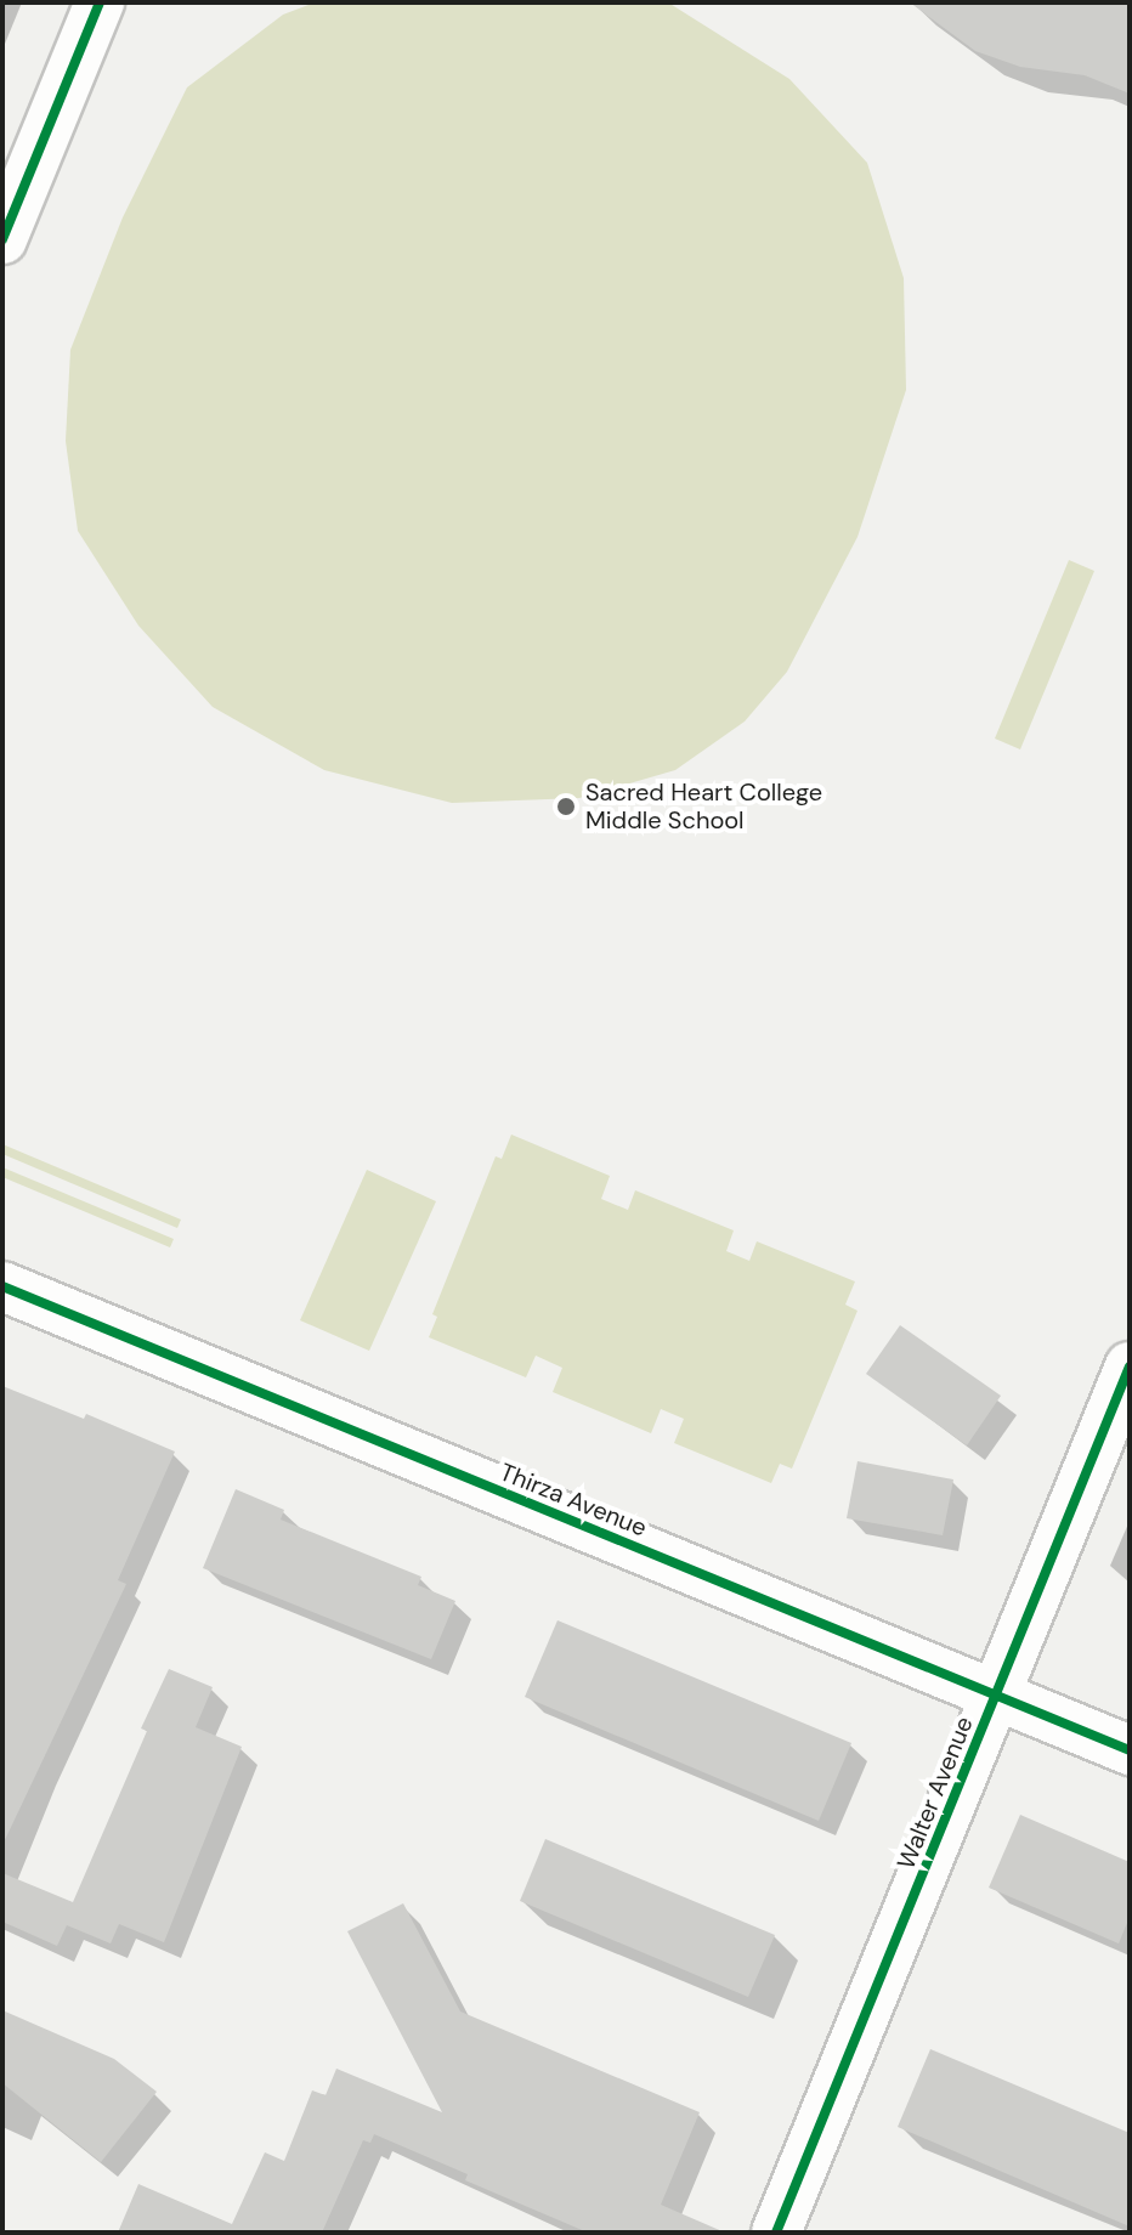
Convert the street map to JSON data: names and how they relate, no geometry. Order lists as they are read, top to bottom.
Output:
{
  "streets": {
    "street": ["Thirza Avenue", "Walter Avenue"]
  },
  "crossings": [
    ["Thirza Avenue", "Walter Avenue"]
  ],
  "places": ["Sacred Heart College Middle School"]
}
